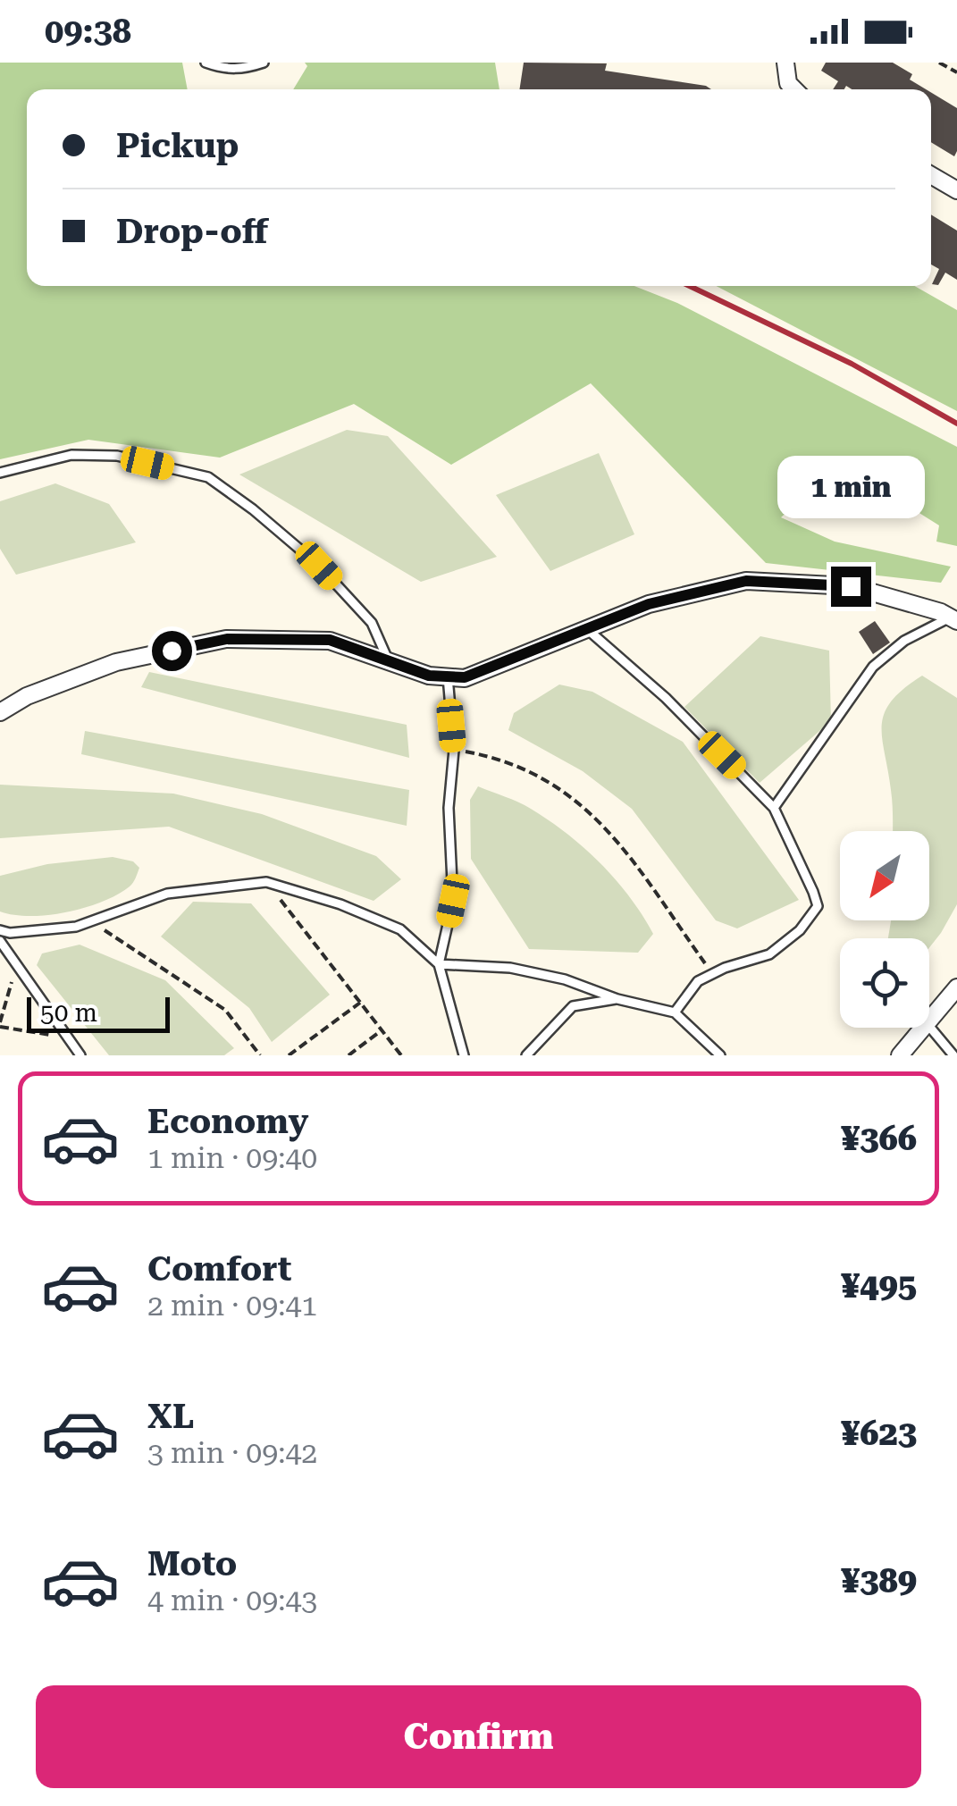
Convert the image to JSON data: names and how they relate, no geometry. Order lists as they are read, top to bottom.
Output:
{
  "scale_bar": "50 m",
  "north": "bottom left",
  "page": {
    "status": "09:38",
    "banner": ["Pickup", "Drop-off"],
    "bubble": "1 min",
    "scale": "50 m",
    "list": [
      {
        "name": "Economy",
        "note": "1 min · 09:40",
        "value": "¥366"
      },
      {
        "name": "Comfort",
        "note": "2 min · 09:41",
        "value": "¥495"
      },
      {
        "name": "XL",
        "note": "3 min · 09:42",
        "value": "¥623"
      },
      {
        "name": "Moto",
        "note": "4 min · 09:43",
        "value": "¥389"
      }
    ],
    "buttons": "Confirm"
  }
}
